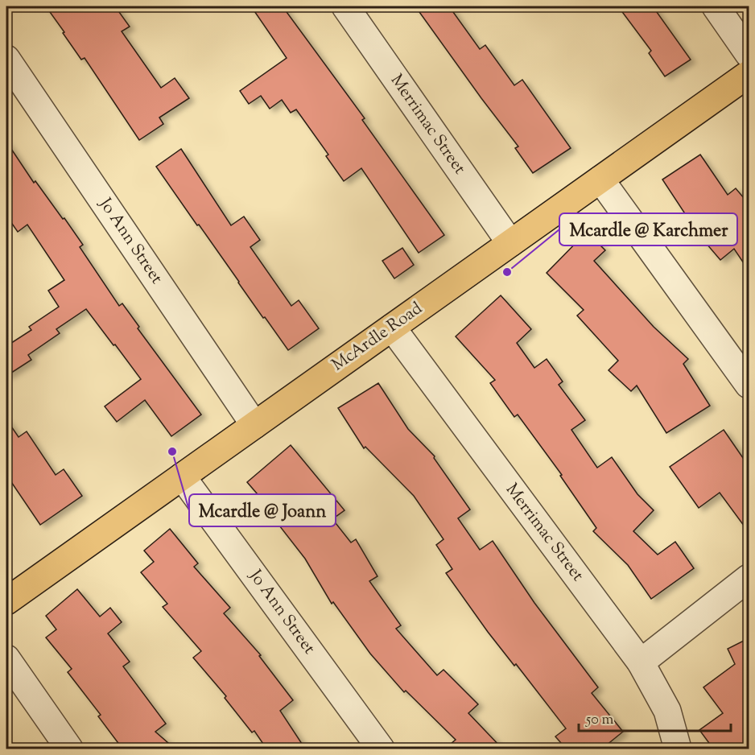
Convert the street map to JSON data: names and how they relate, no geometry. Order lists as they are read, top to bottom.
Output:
{
  "streets": {
    "main road": ["McArdle Road"],
    "street": ["Merrimac Street", "Jo Ann Street"]
  },
  "crossings": [
    ["Merrimac Street", "McArdle Road"],
    ["Jo Ann Street", "McArdle Road"]
  ],
  "places": ["Mcardle @ Karchmer", "Mcardle @ Joann"],
  "scale_bar": "50 m"
}
